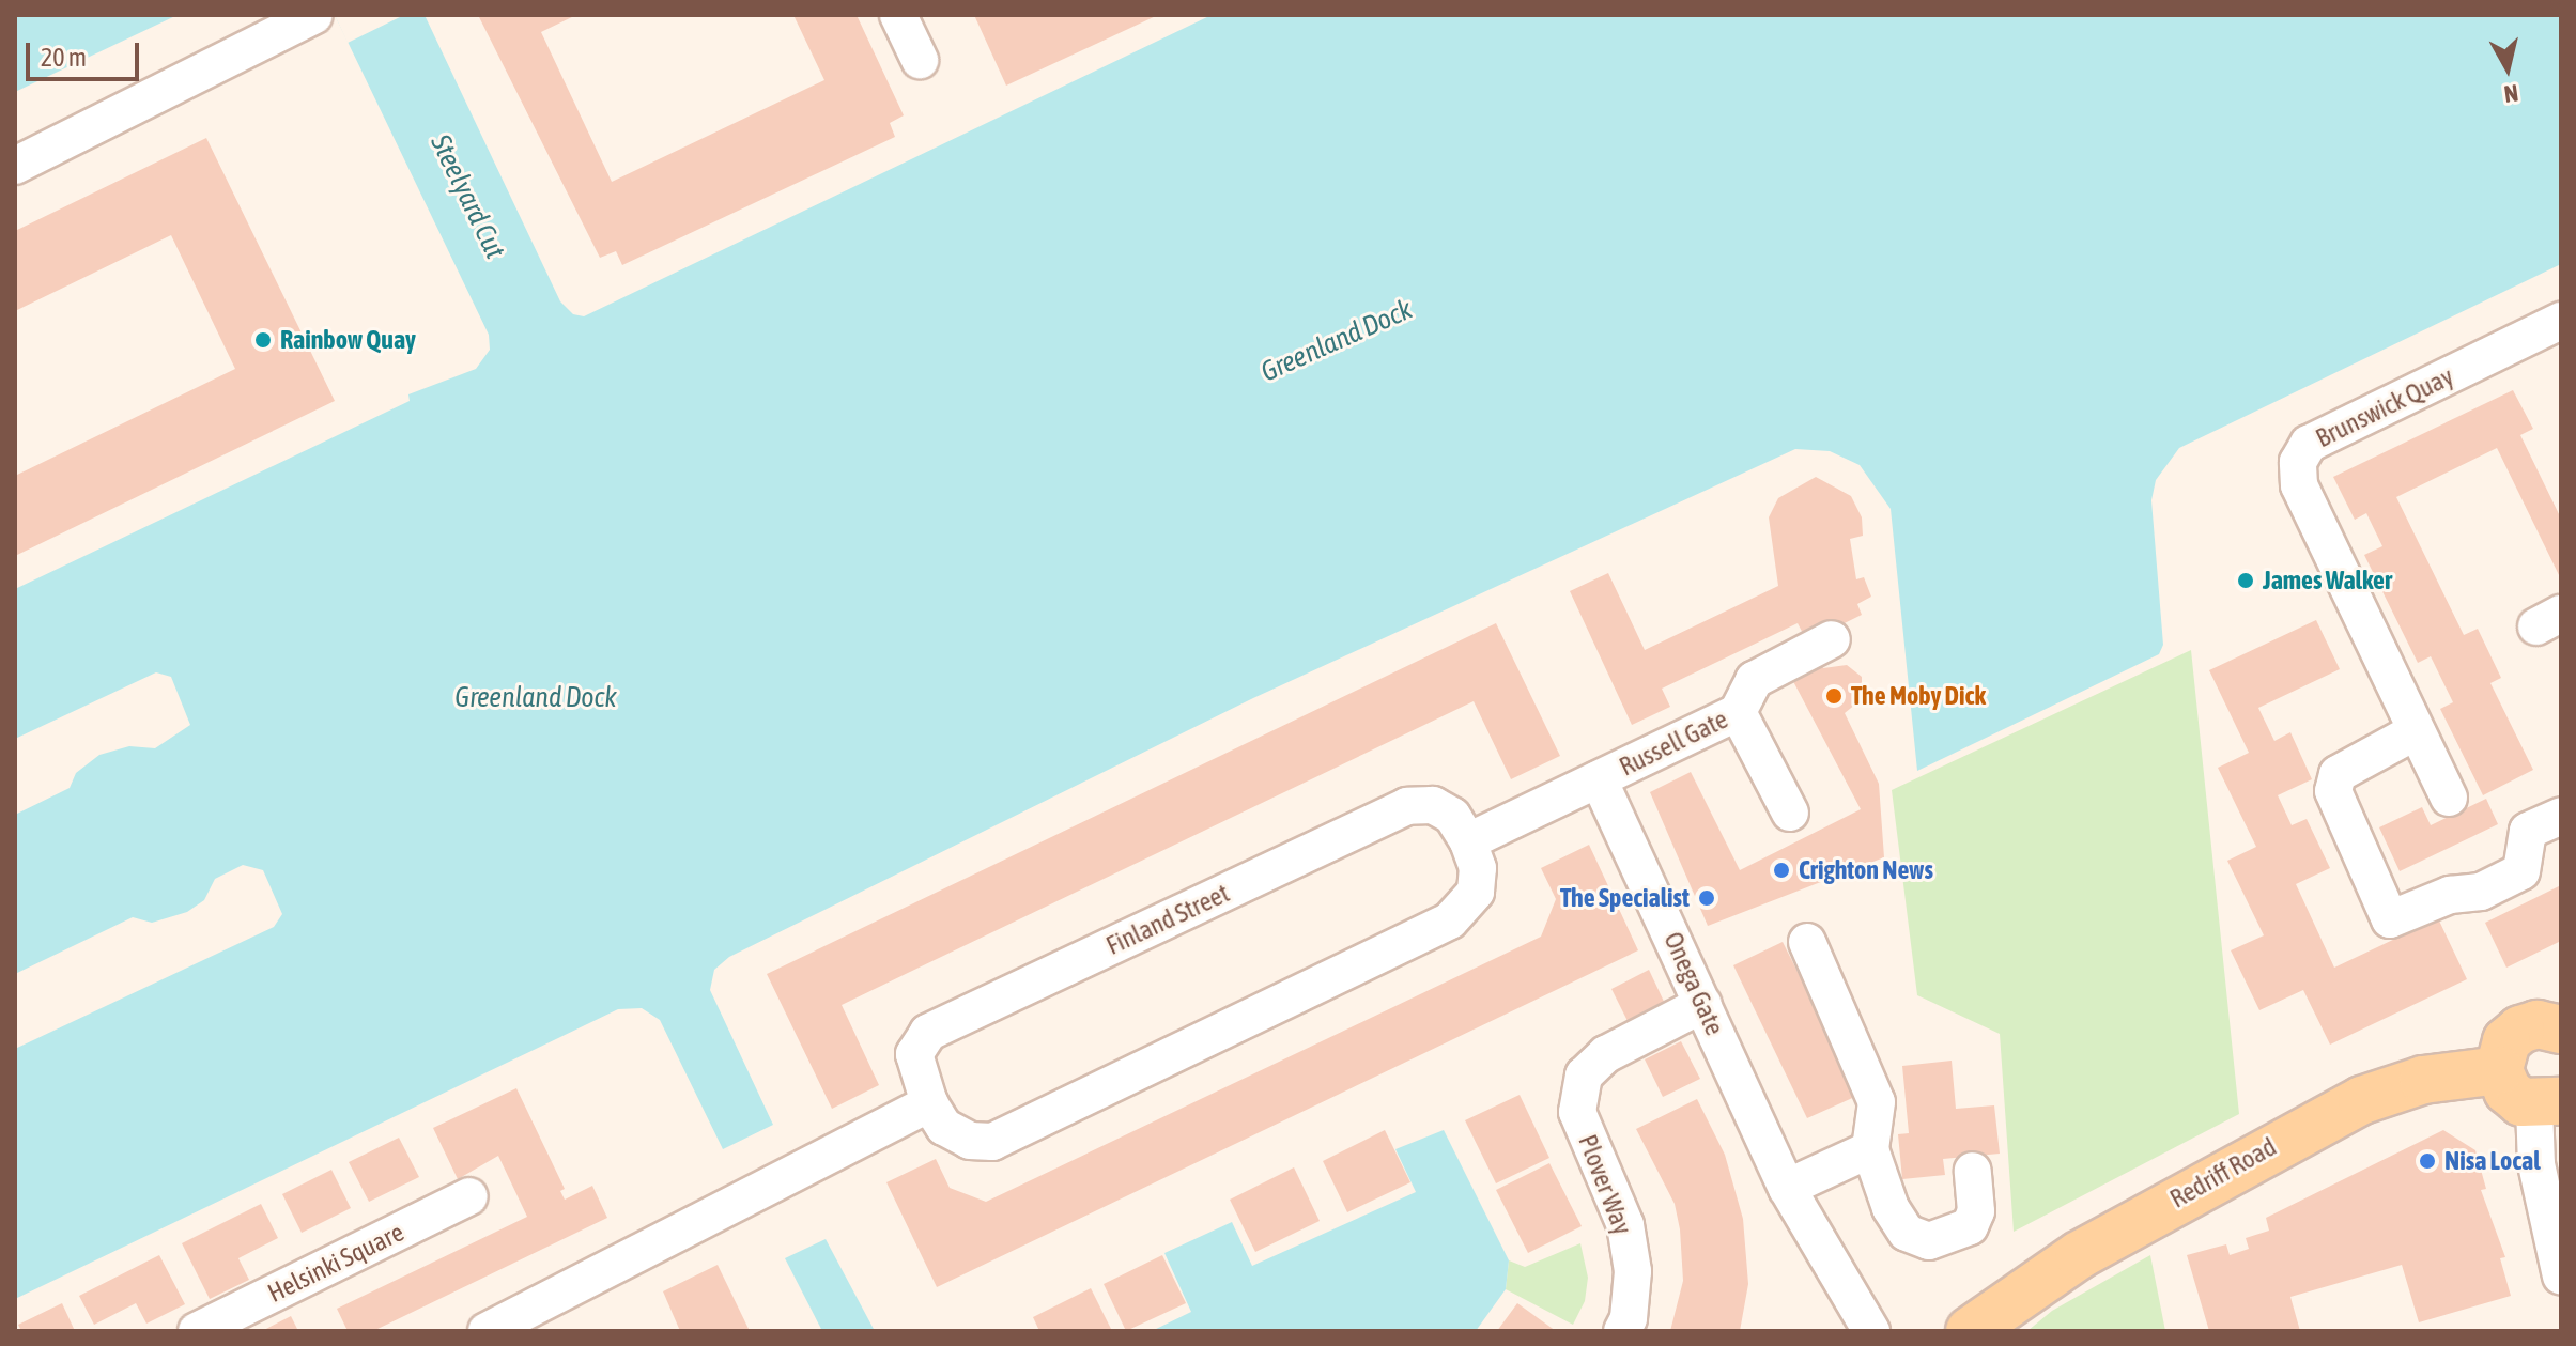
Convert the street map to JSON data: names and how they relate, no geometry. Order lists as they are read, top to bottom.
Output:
{
  "streets": {
    "main road": ["Redriff Road"],
    "street": [
      "Brunswick Quay",
      "Russell Gate",
      "Finland Street",
      "Onega Gate",
      "Plover Way",
      "Helsinki Square"
    ]
  },
  "crossings": [
    ["Russell Gate", "Onega Gate"],
    ["Onega Gate", "Plover Way"]
  ],
  "water": ["Steelyard Cut", "Greenland Dock"],
  "places": [
    "Rainbow Quay",
    "James Walker",
    "The Moby Dick",
    "Crighton News",
    "The Specialist",
    "Nisa Local"
  ],
  "scale_bar": "20 m",
  "north": "bottom"
}
